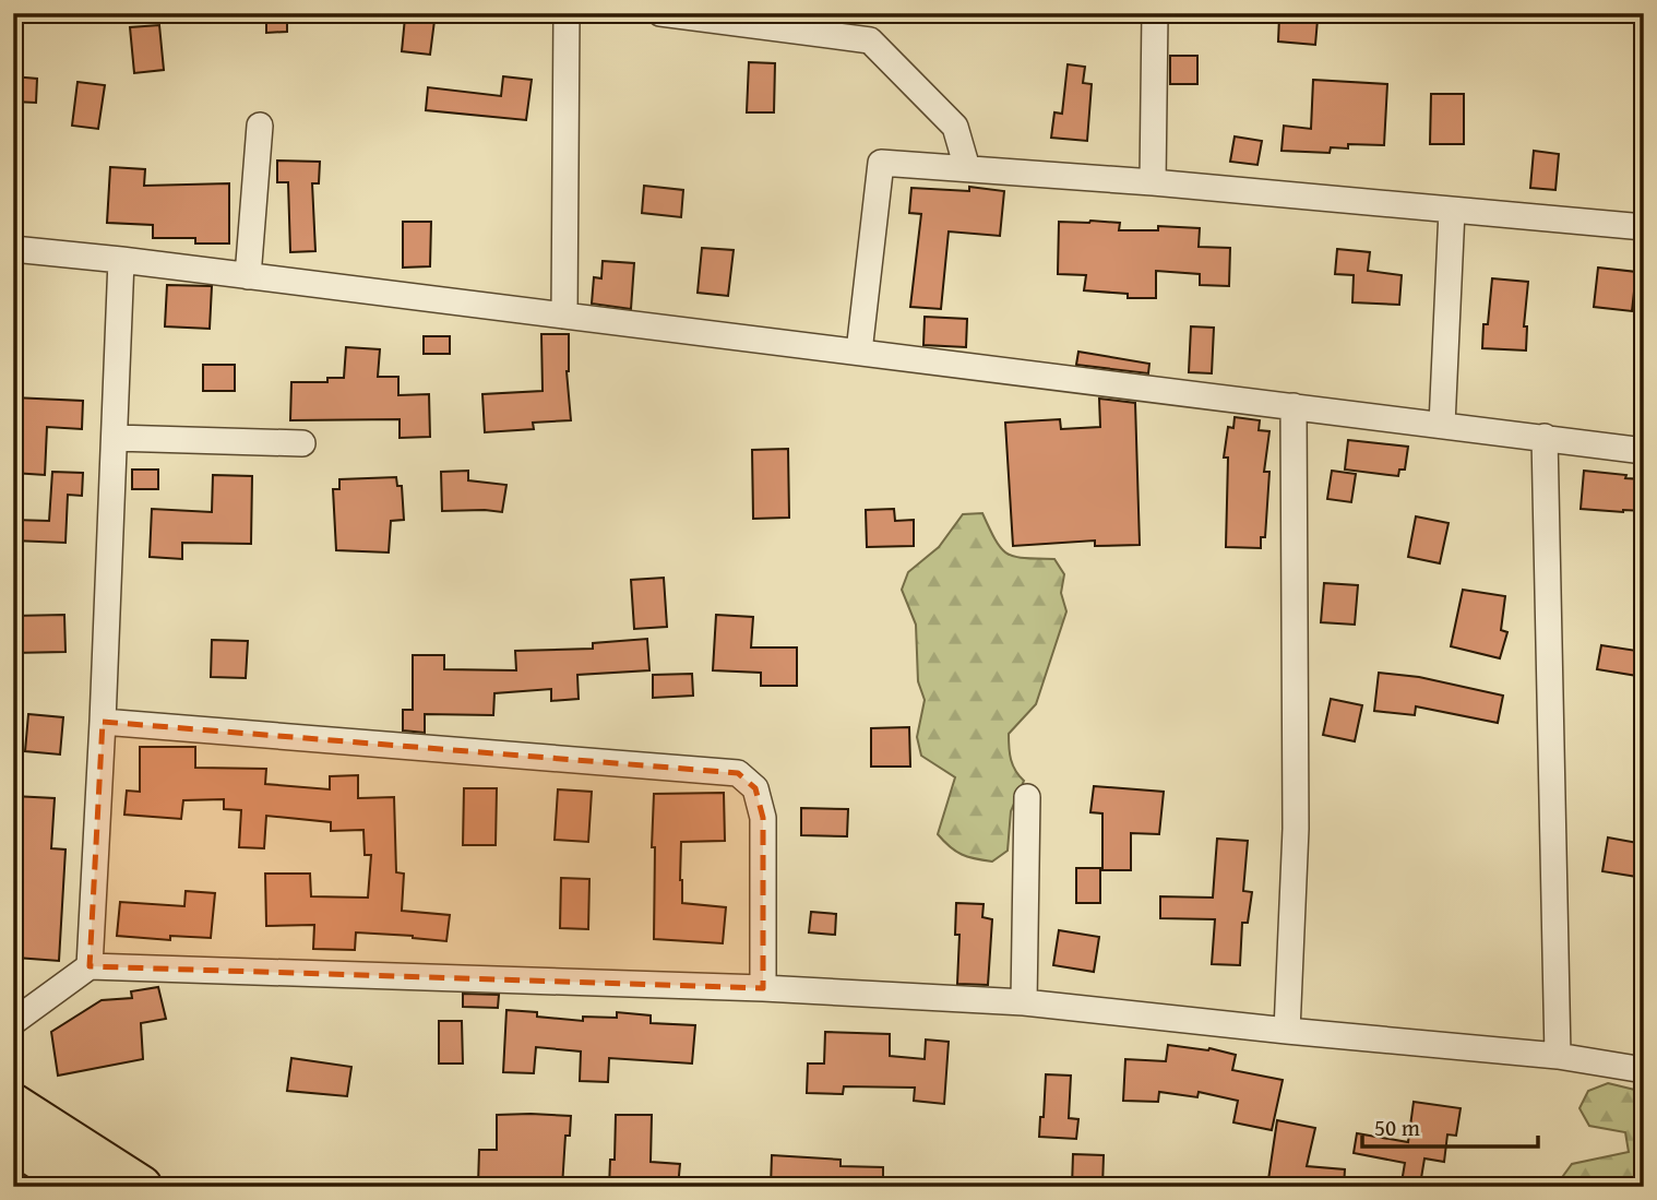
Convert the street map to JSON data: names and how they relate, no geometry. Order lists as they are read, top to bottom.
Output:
{
  "scale_bar": "50 m"
}
